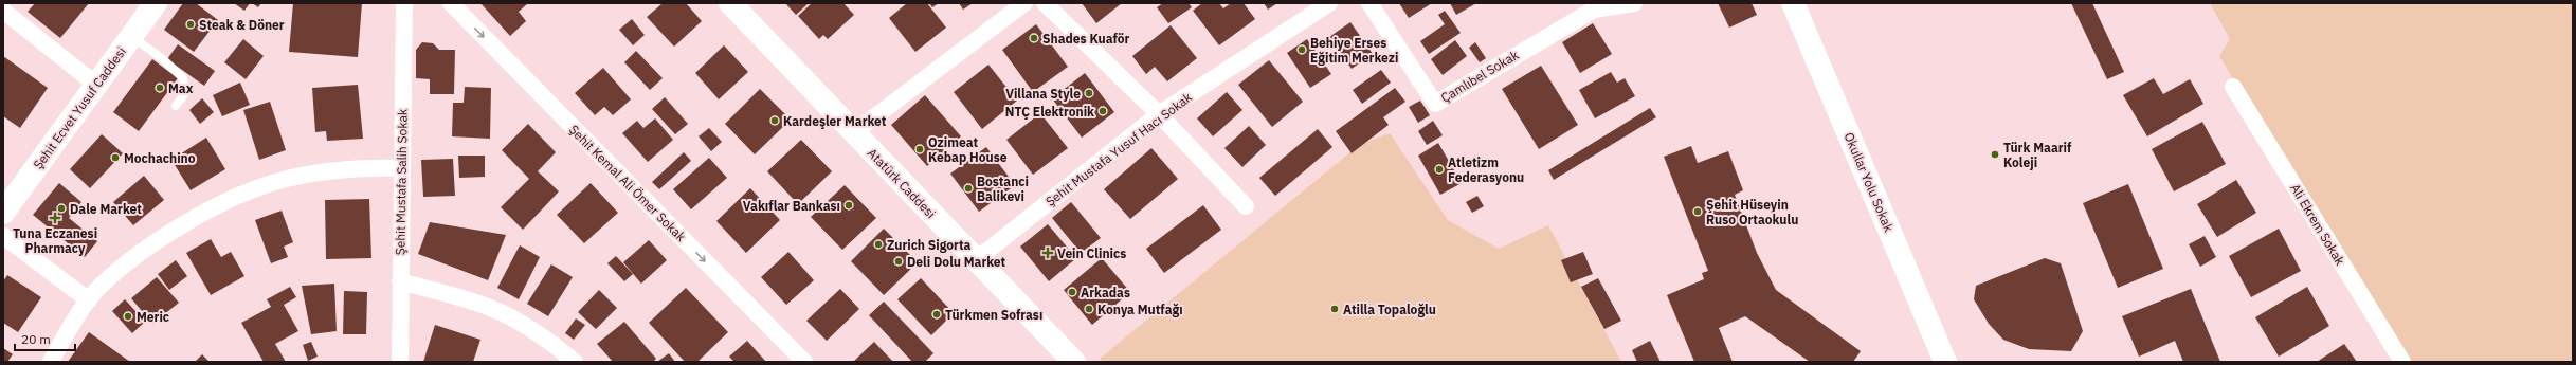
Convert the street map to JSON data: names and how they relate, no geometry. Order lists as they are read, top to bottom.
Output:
{
  "streets": {
    "main road": ["Şehit Ecvet Yusuf Caddesi", "Okullar Yolu Sokak", "Atatürk Caddesi"],
    "street": [
      "Çamlıbel Sokak",
      "Şehit Mustafa Yusuf Hacı Sokak",
      "Şehit Mustafa Salih Sokak",
      "Şehit Kemal Ali Ömer Sokak",
      "Ali Ekrem Sokak"
    ]
  },
  "crossings": [
    ["Şehit Mustafa Yusuf Hacı Sokak", "Atatürk Caddesi"]
  ],
  "one_way": ["Şehit Kemal Ali Ömer Sokak"],
  "places": {
    "other": [
      "Steak & Döner",
      "Shades Kuaför",
      "Behiye Erses Eğitim Merkezi",
      "Max",
      "Villana Style",
      "NTÇ Elektronik",
      "Kardeşler Market",
      "Ozimeat Kebap House",
      "Türk Maarif Koleji",
      "Mochachino",
      "Atletizm Federasyonu",
      "Bostanci Balikevi",
      "Vakıflar Bankası",
      "Dale Market",
      "Şehit Hüseyin Ruso Ortaokulu",
      "Zurich Sigorta",
      "Deli Dolu Market",
      "Arkadas",
      "Konya Mutfağı",
      "Atilla Topaloğlu",
      "Türkmen Sofrası",
      "Meric"
    ],
    "health": ["Tuna Eczanesi Pharmacy", "Vein Clinics"]
  },
  "scale_bar": "20 m"
}
